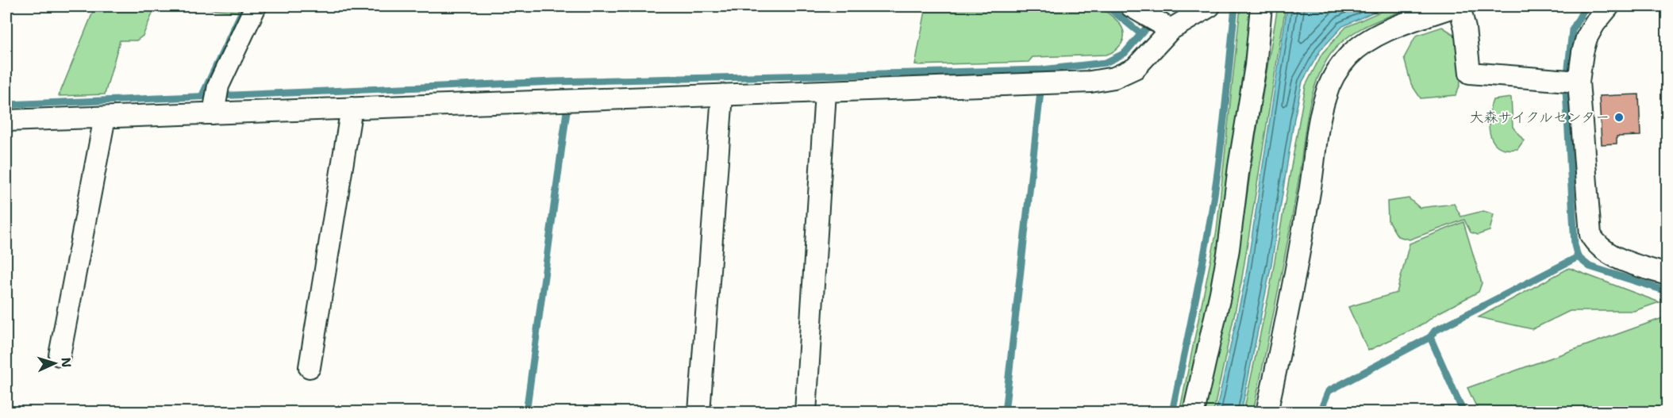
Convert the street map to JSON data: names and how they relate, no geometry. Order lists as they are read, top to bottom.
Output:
{
  "places": ["大森サイクルセンター"],
  "north": "right"
}
